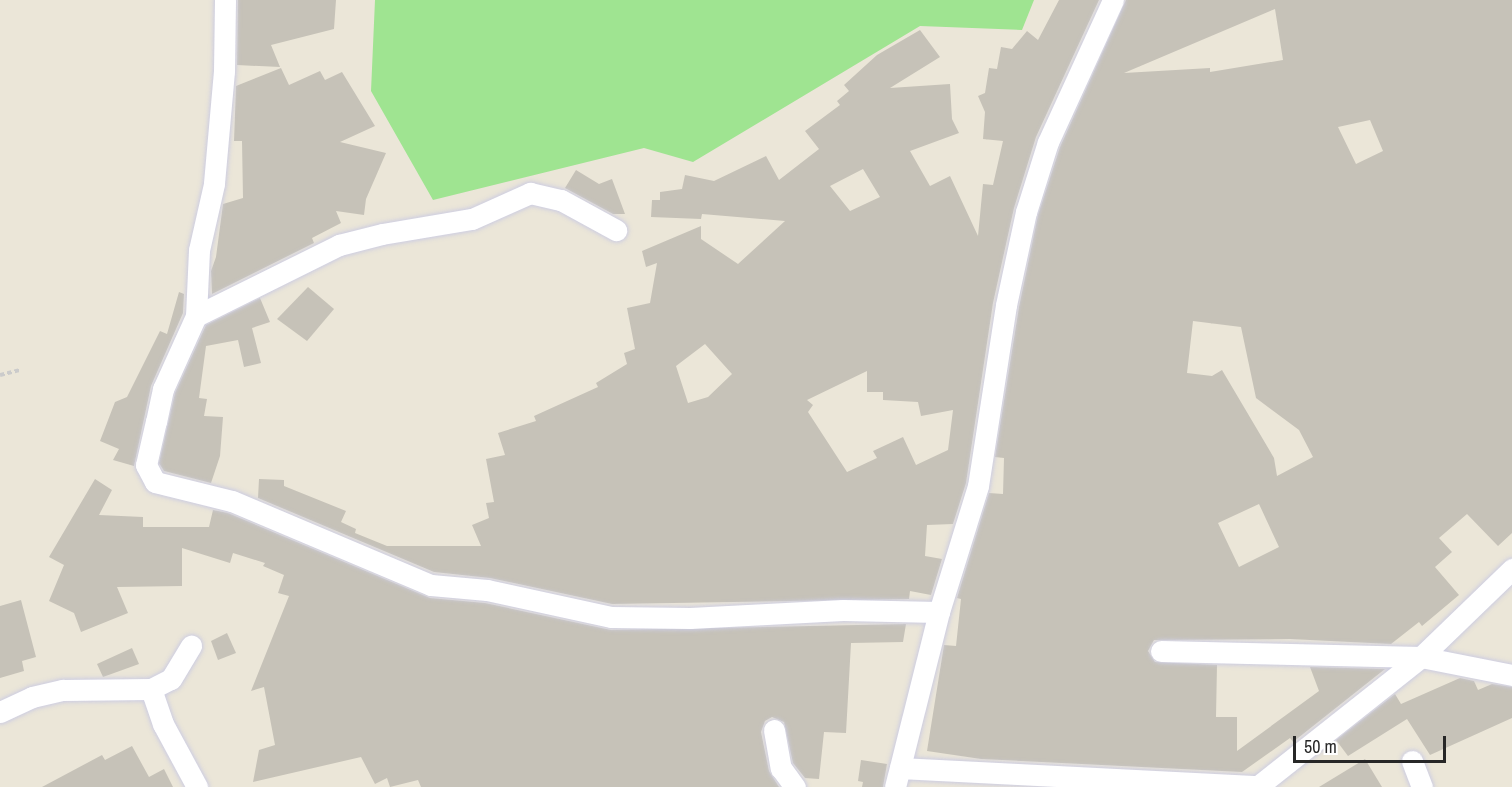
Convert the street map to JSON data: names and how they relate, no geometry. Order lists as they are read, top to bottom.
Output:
{
  "scale_bar": "50 m"
}
